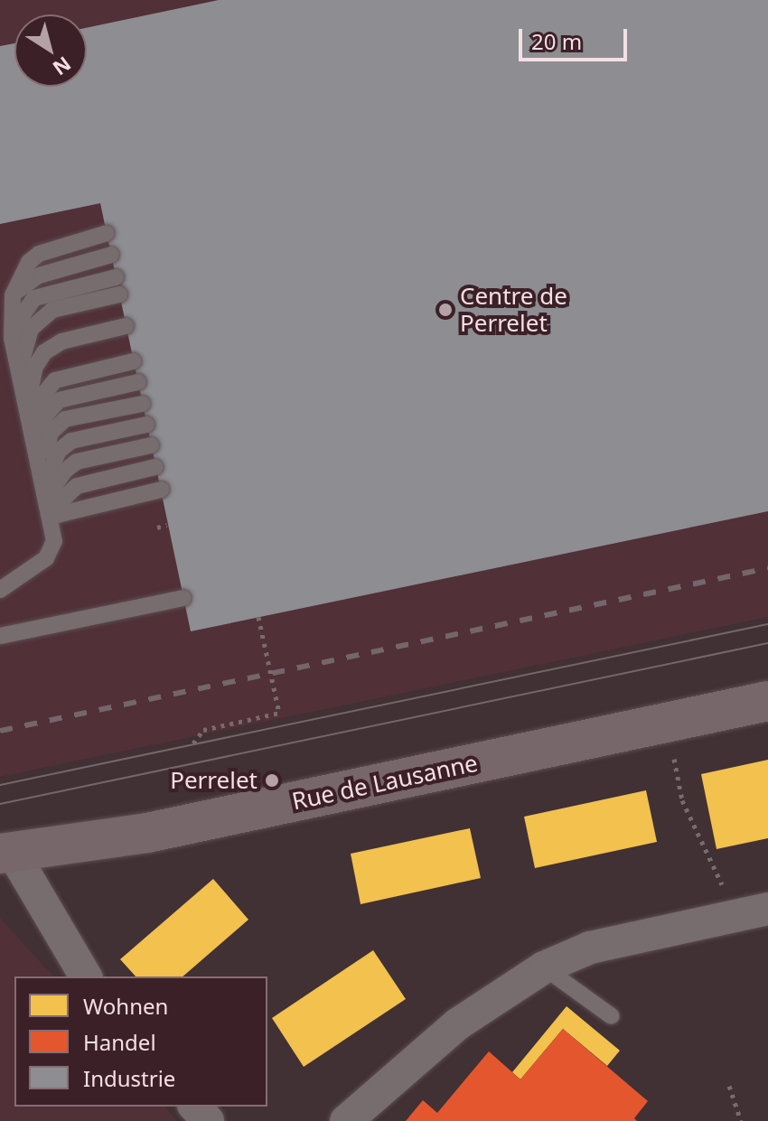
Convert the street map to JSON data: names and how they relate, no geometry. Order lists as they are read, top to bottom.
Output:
{
  "streets": {
    "main road": ["Rue de Lausanne"]
  },
  "places": ["Centre de Perrelet", "Perrelet"],
  "legend": ["Wohnen", "Handel", "Industrie"],
  "scale_bar": "20 m",
  "north": "bottom right"
}
